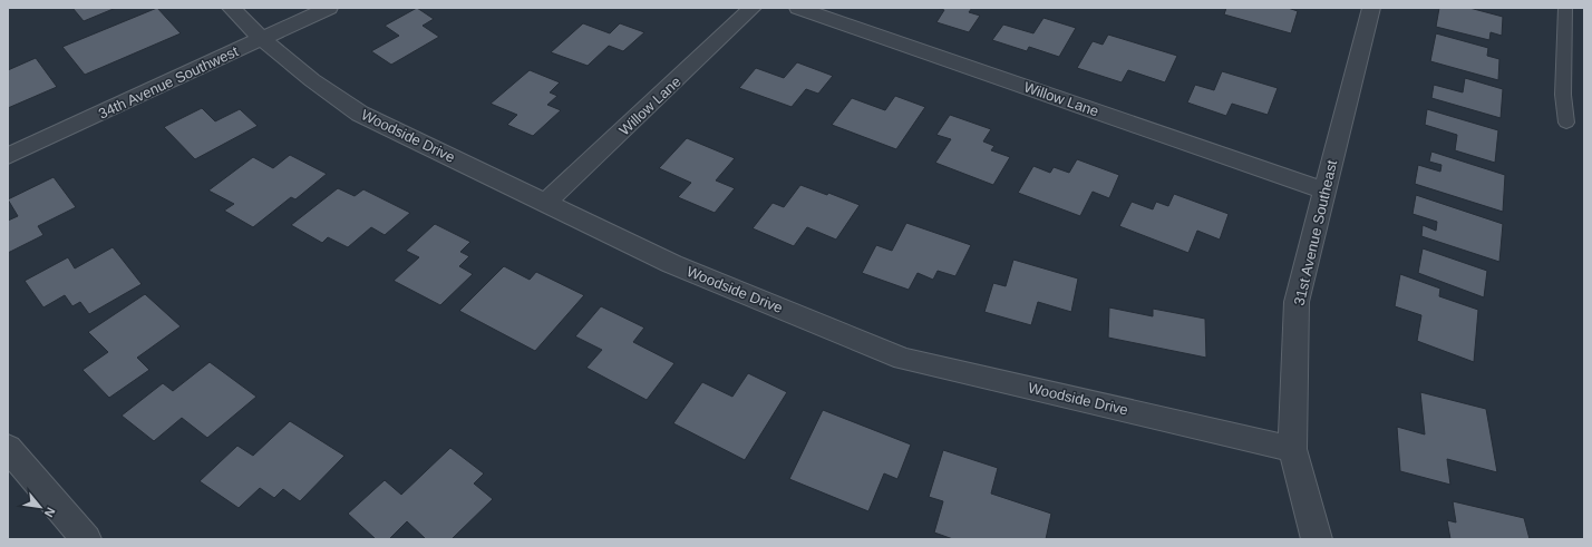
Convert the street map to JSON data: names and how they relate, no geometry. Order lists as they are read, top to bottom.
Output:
{
  "streets": {
    "street": [
      "34th Avenue Southwest",
      "Willow Lane",
      "Woodside Drive",
      "31st Avenue Southeast"
    ]
  },
  "crossings": [
    ["34th Avenue Southwest", "Woodside Drive"],
    ["Willow Lane", "Woodside Drive"],
    ["Willow Lane", "31st Avenue Southeast"],
    ["Woodside Drive", "31st Avenue Southeast"]
  ],
  "north": "bottom right"
}
